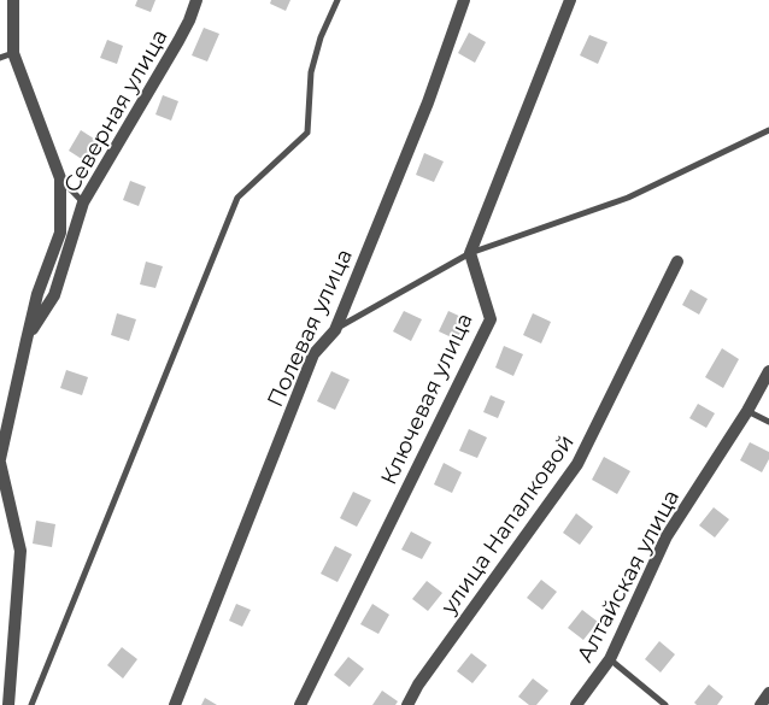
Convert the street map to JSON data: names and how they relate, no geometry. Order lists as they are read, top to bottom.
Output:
{
  "streets": {
    "street": [
      "Северная улица",
      "Полевая улица",
      "Ключевая улица",
      "улица Напалковой",
      "Алтайская улица"
    ]
  }
}
